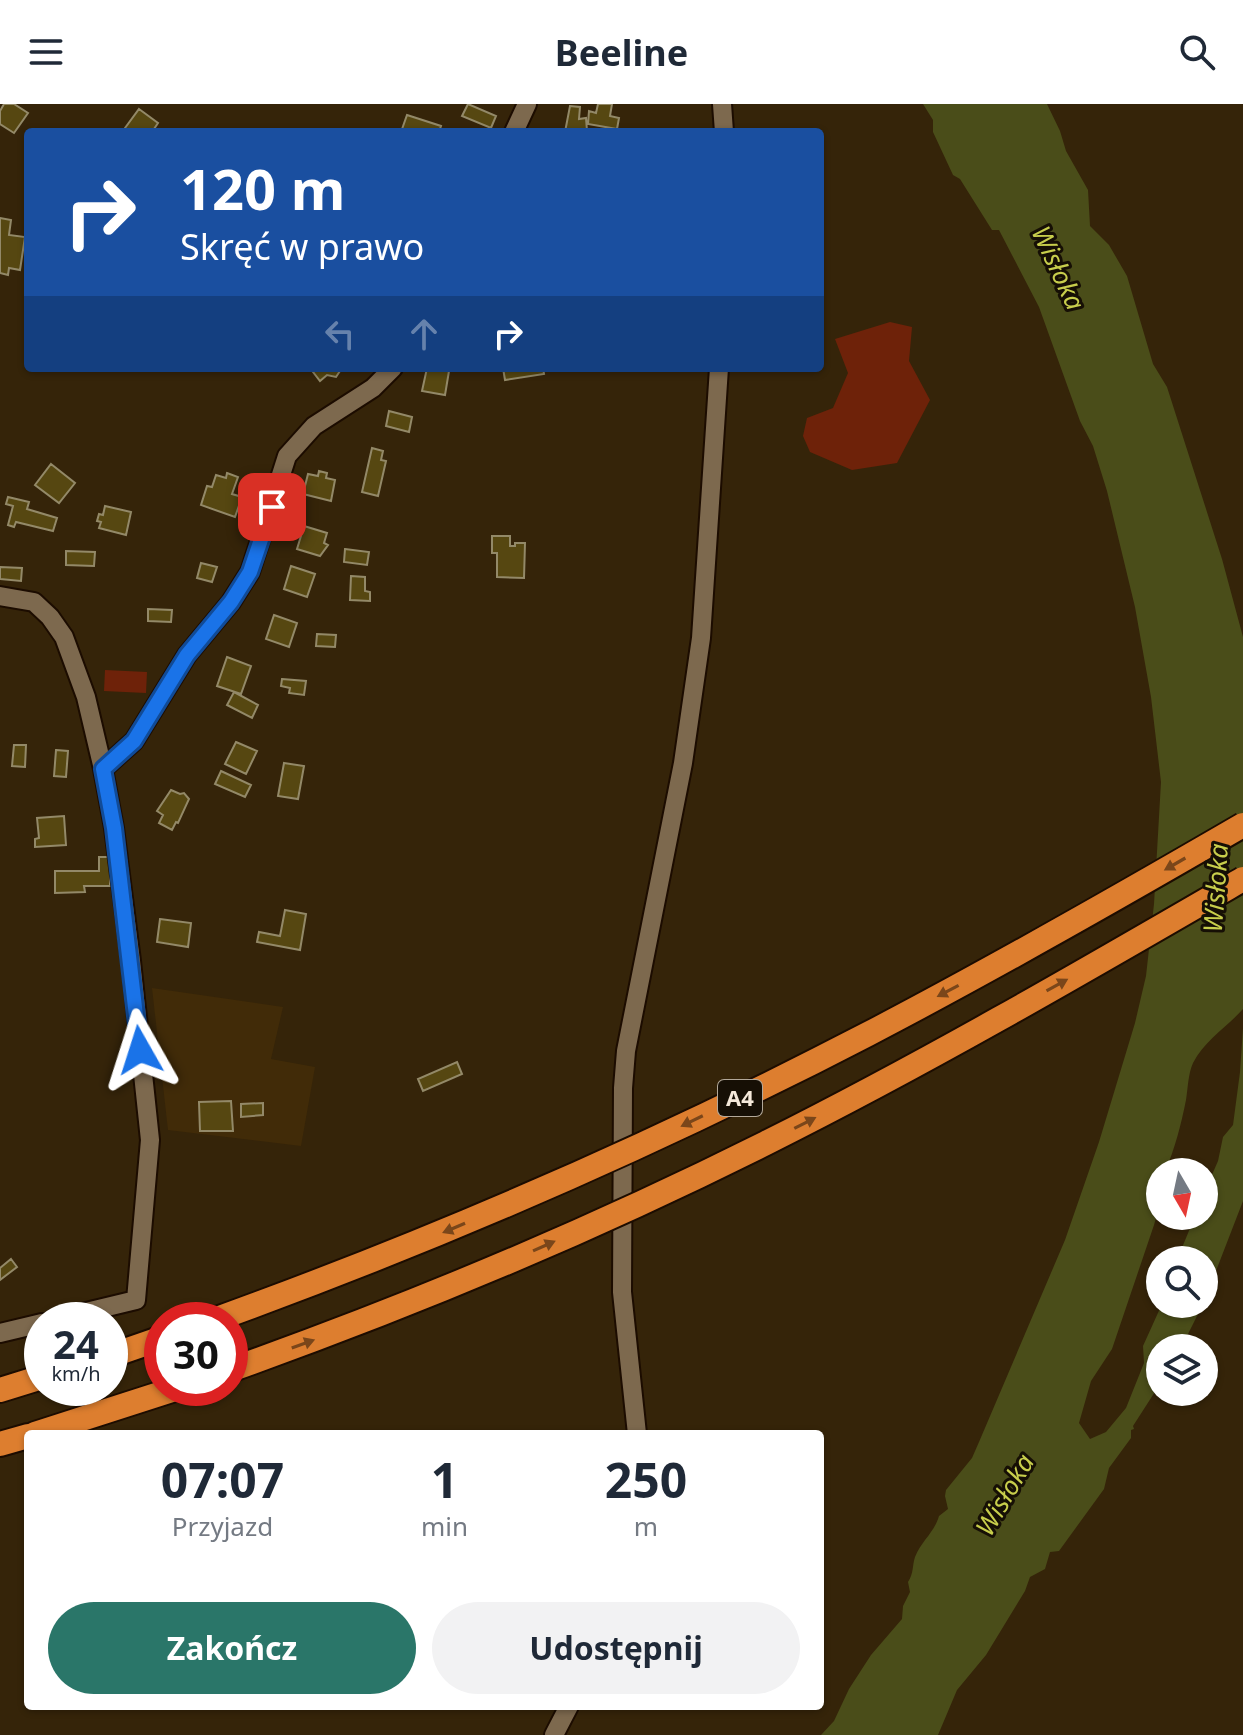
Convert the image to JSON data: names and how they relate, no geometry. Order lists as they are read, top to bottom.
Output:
{
  "streets": {
    "highway": ["A4"]
  },
  "water": ["Wisłoka"],
  "north": "bottom",
  "page": {
    "header": "Beeline",
    "turn": ["120 m", "Skręć w prawo"],
    "speed": "24 km/h",
    "limit": "30",
    "eta": [
      "07:07",
      "Przyjazd",
      "1",
      "min",
      "250",
      "m"
    ],
    "buttons": ["Zakończ", "Udostępnij"]
  }
}
